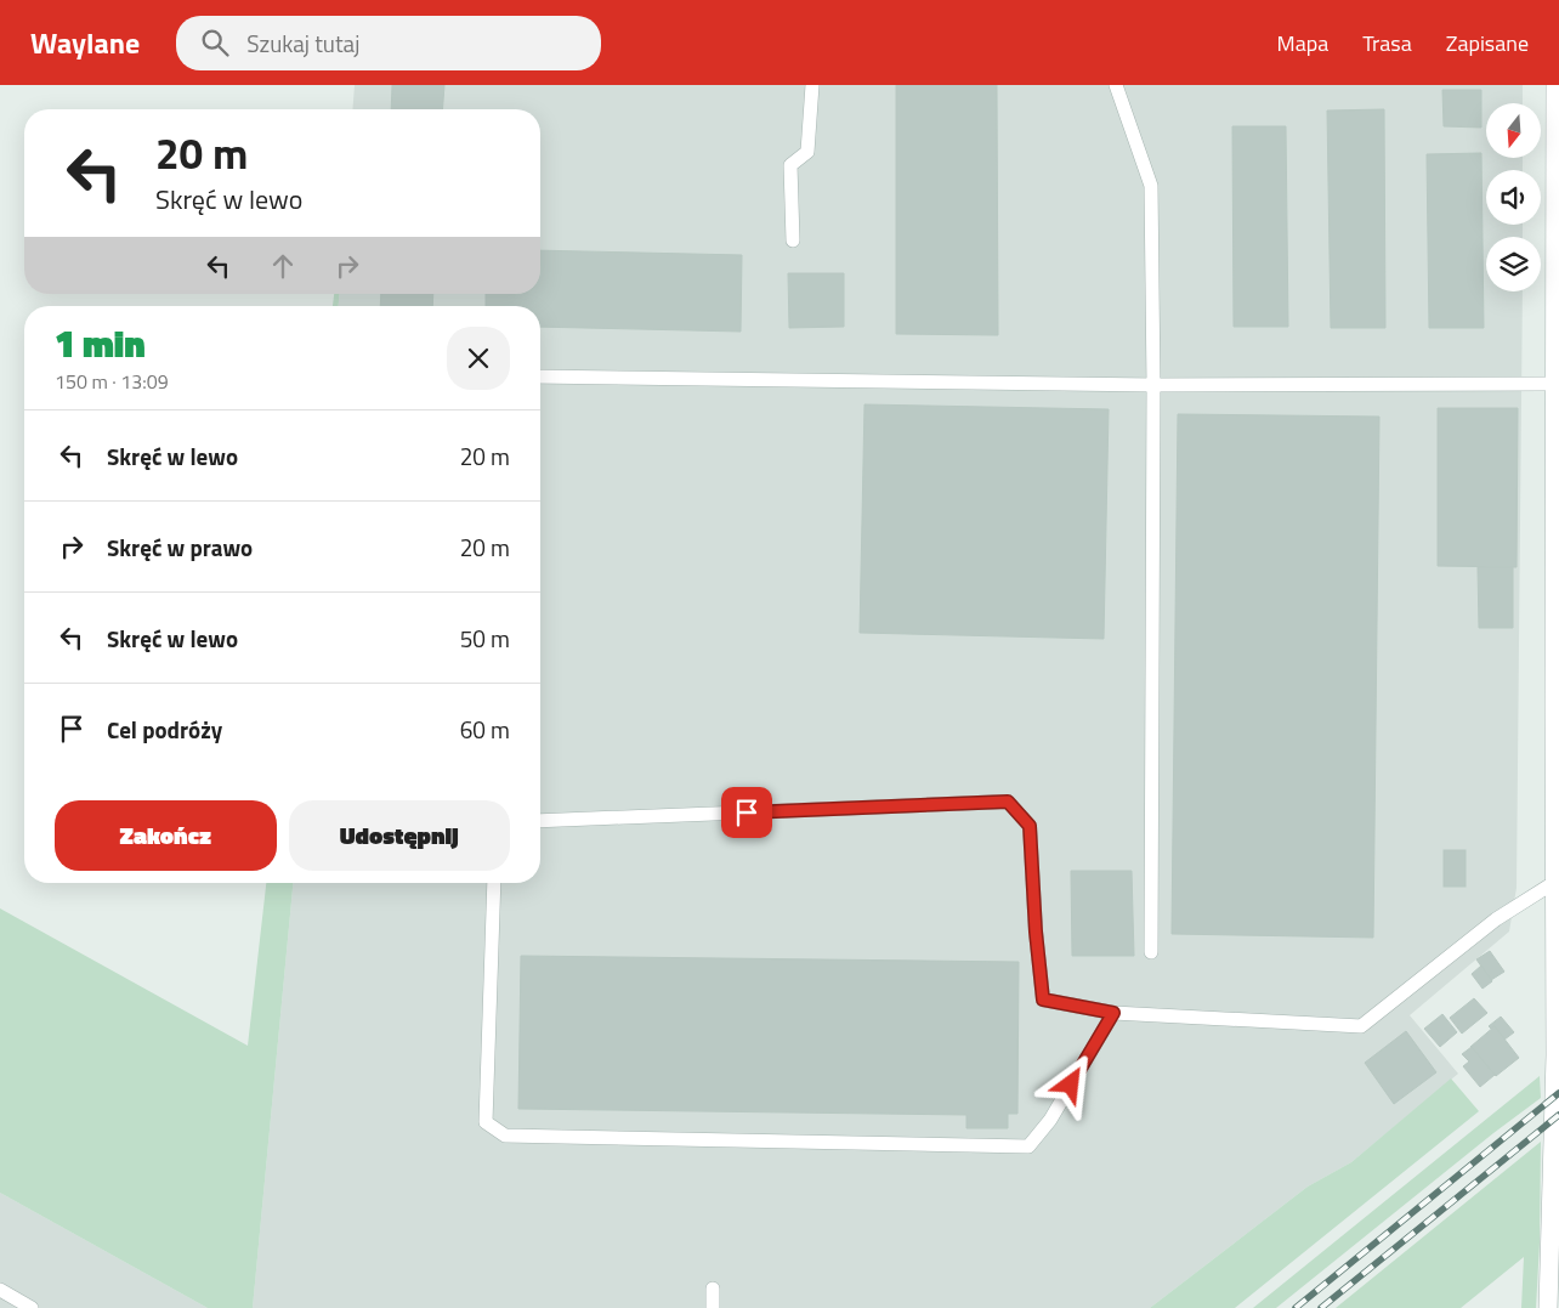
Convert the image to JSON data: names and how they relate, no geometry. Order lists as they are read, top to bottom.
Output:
{
  "north": "bottom",
  "page": {
    "header": "Waylane",
    "search": "Szukaj tutaj",
    "nav": ["Mapa", "Trasa", "Zapisane"],
    "turn": ["20 m", "Skręć w lewo"],
    "heading": ["1 min", "150 m · 13:09"],
    "list": [
      {
        "name": "Skręć w lewo",
        "value": "20 m"
      },
      {
        "name": "Skręć w prawo",
        "value": "20 m"
      },
      {
        "name": "Skręć w lewo",
        "value": "50 m"
      },
      {
        "name": "Cel podróży",
        "value": "60 m"
      }
    ],
    "buttons": ["Zakończ", "Udostępnij"]
  }
}
